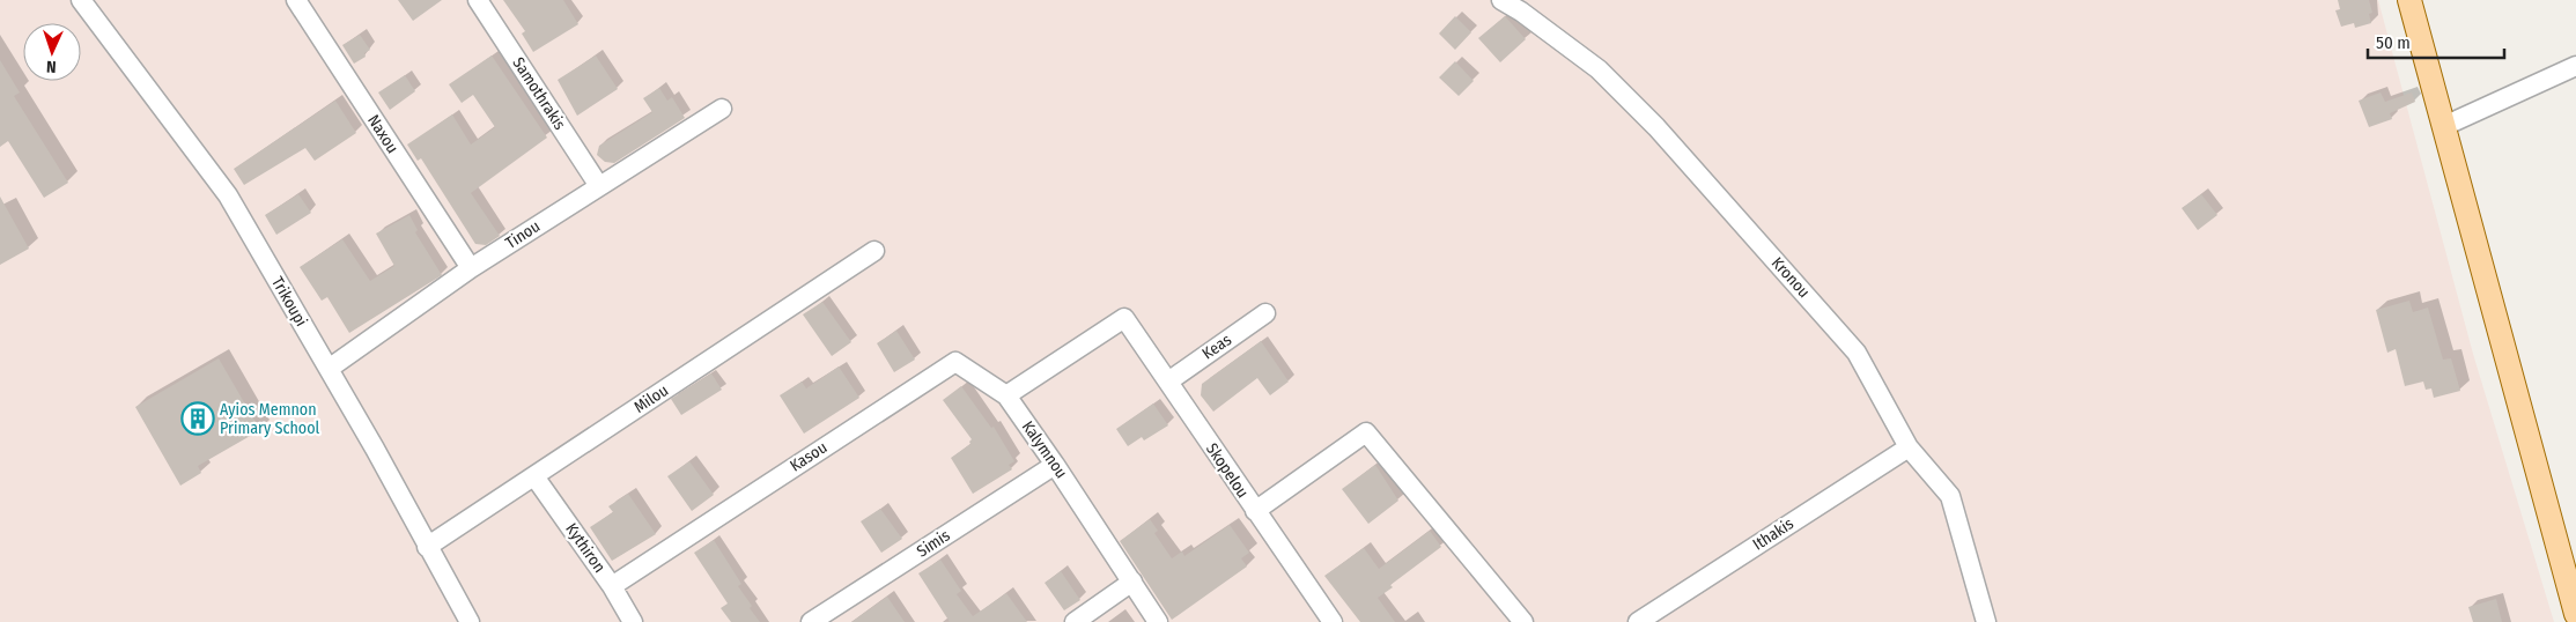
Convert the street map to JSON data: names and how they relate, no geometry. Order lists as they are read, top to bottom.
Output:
{
  "streets": {
    "street": [
      "Samothrakis",
      "Naxou",
      "Tinou",
      "Kronou",
      "Trikoupi",
      "Keas",
      "Milou",
      "Kalymnou",
      "Kasou",
      "Skopelou",
      "Ithakis",
      "Simis",
      "Kythiron"
    ]
  },
  "crossings": [
    ["Samothrakis", "Tinou"],
    ["Naxou", "Tinou"],
    ["Tinou", "Trikoupi"],
    ["Kronou", "Ithakis"],
    ["Trikoupi", "Milou"],
    ["Keas", "Skopelou"],
    ["Milou", "Kythiron"],
    ["Kalymnou", "Kasou"],
    ["Kalymnou", "Skopelou"],
    ["Kalymnou", "Simis"],
    ["Kasou", "Skopelou"],
    ["Kasou", "Kythiron"]
  ],
  "places": {
    "building": ["Ayios Memnon Primary School"]
  },
  "scale_bar": "50 m",
  "north": "bottom"
}
